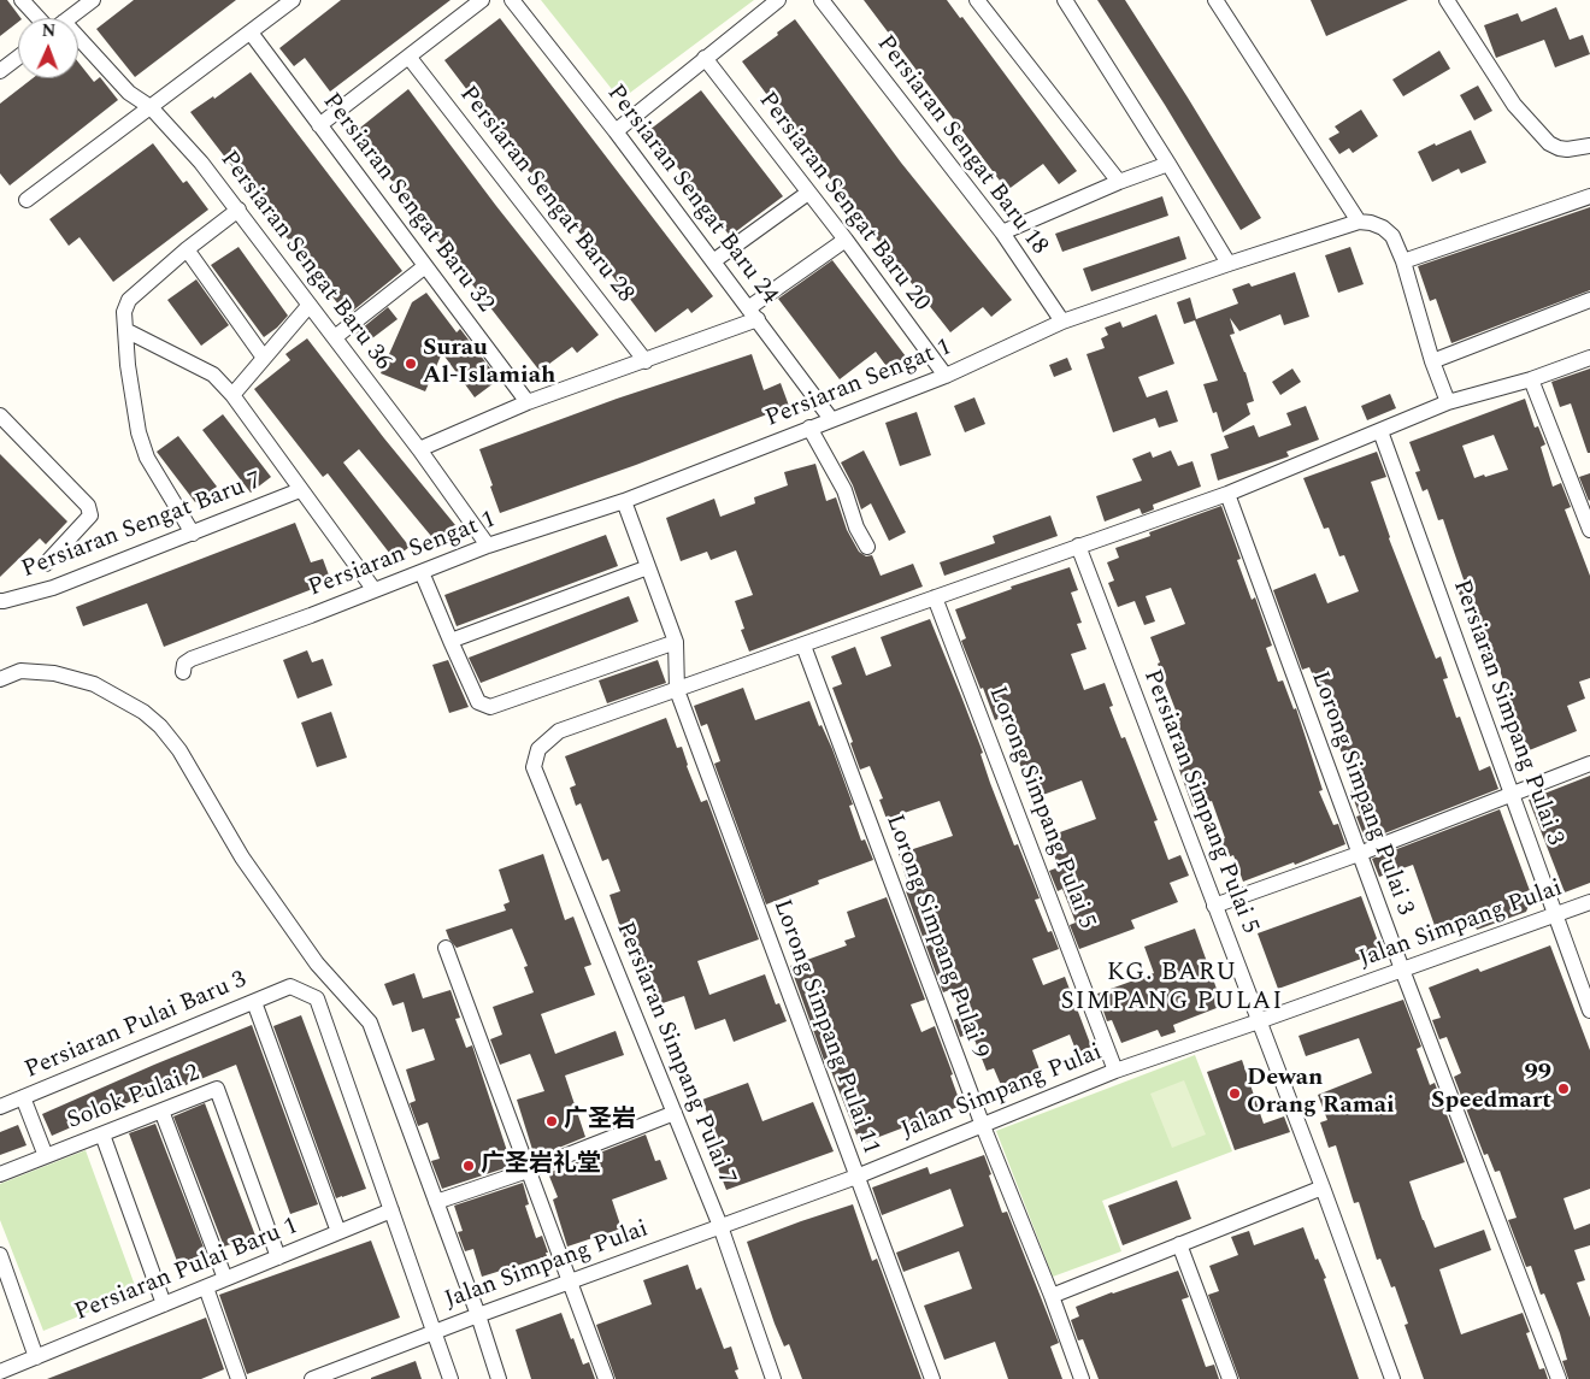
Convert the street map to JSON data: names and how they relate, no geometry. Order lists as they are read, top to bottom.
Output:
{
  "streets": {
    "street": [
      "Persiaran Sengat Baru 18",
      "Persiaran Sengat Baru 28",
      "Persiaran Sengat Baru 24",
      "Persiaran Sengat Baru 20",
      "Persiaran Sengat Baru 32",
      "Persiaran Sengat Baru 36",
      "Persiaran Sengat 1",
      "Persiaran Sengat Baru 7",
      "Persiaran Simpang Pulai 3",
      "Lorong Simpang Pulai 3",
      "Persiaran Simpang Pulai 5",
      "Lorong Simpang Pulai 5",
      "Jalan Simpang Pulai",
      "Lorong Simpang Pulai 9",
      "Persiaran Pulai Baru 3",
      "Lorong Simpang Pulai 11",
      "Persiaran Simpang Pulai 7",
      "Solok Pulai 2",
      "Persiaran Pulai Baru 1"
    ]
  },
  "crossings": [
    ["Persiaran Sengat Baru 18", "Persiaran Sengat 1"],
    ["Persiaran Sengat Baru 24", "Persiaran Sengat 1"],
    ["Persiaran Sengat Baru 20", "Persiaran Sengat 1"],
    ["Persiaran Sengat Baru 36", "Persiaran Sengat 1"],
    ["Persiaran Sengat 1", "Lorong Simpang Pulai 11"],
    ["Persiaran Simpang Pulai 3", "Jalan Simpang Pulai"],
    ["Lorong Simpang Pulai 3", "Jalan Simpang Pulai"],
    ["Persiaran Simpang Pulai 5", "Jalan Simpang Pulai"],
    ["Lorong Simpang Pulai 5", "Jalan Simpang Pulai"],
    ["Jalan Simpang Pulai", "Lorong Simpang Pulai 9"],
    ["Jalan Simpang Pulai", "Lorong Simpang Pulai 11"],
    ["Jalan Simpang Pulai", "Persiaran Simpang Pulai 7"],
    ["Persiaran Pulai Baru 3", "Persiaran Pulai Baru 1"],
    ["Lorong Simpang Pulai 11", "Persiaran Simpang Pulai 7"],
    ["Solok Pulai 2", "Persiaran Pulai Baru 1"]
  ],
  "districts": ["KG. BARU SIMPANG PULAI"],
  "places": [
    "Surau Al-Islamiah",
    "99 Speedmart",
    "Dewan Orang Ramai",
    "广圣岩",
    "广圣岩礼堂"
  ],
  "north": "top"
}
